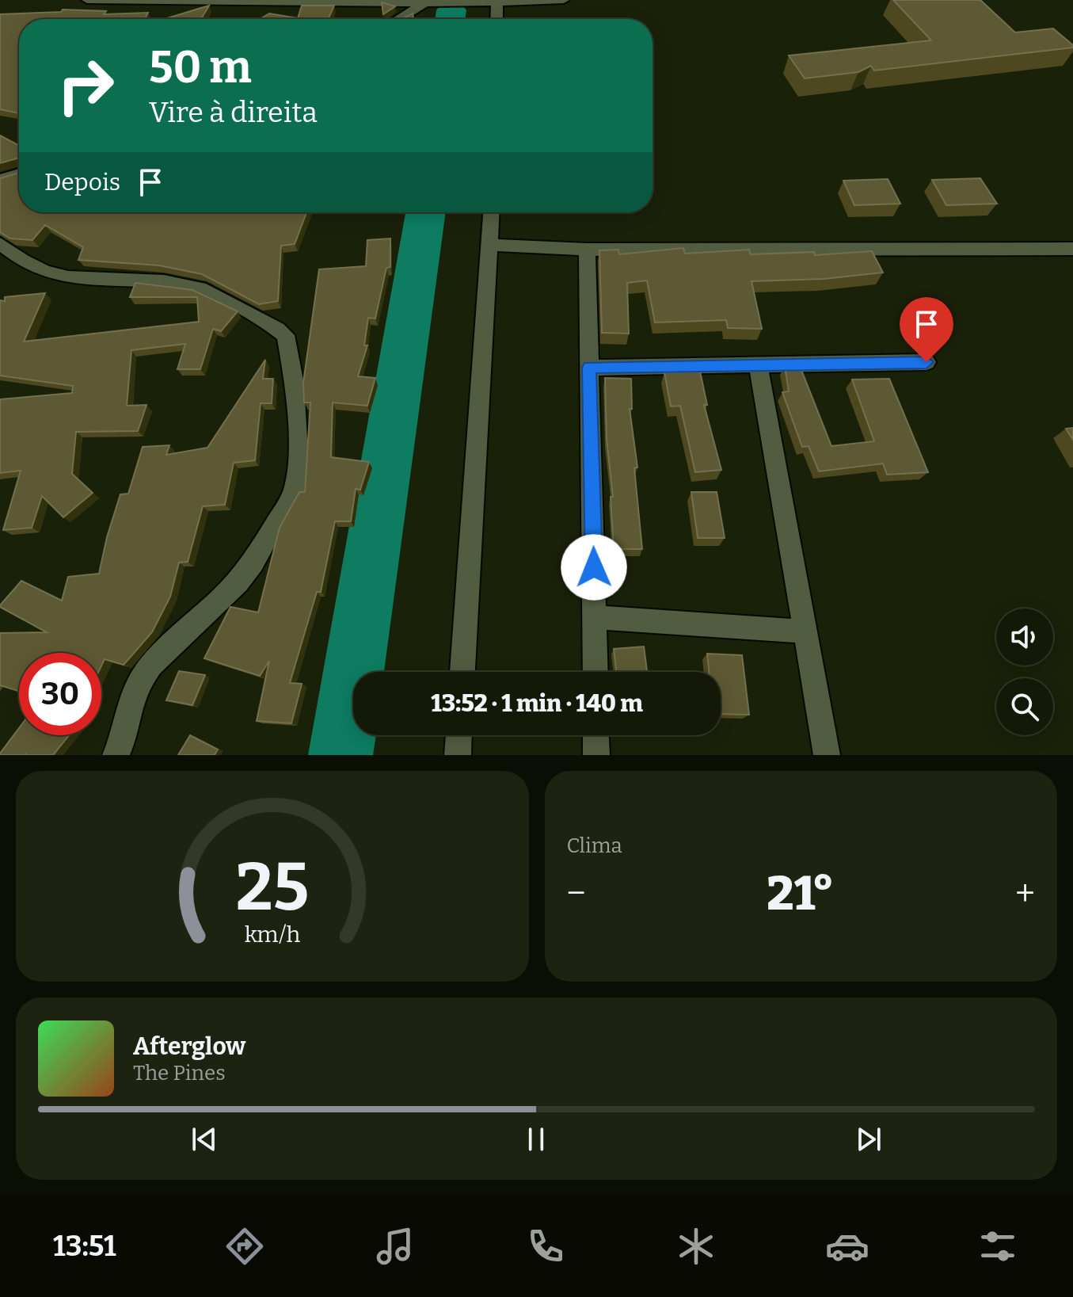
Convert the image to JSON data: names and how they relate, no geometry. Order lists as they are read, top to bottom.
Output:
{
  "page": {
    "turn": ["50 m", "Vire à direita"],
    "then": "Depois",
    "limit": "30",
    "trip": "13:52 · 1 min · 140 m",
    "tile": "Clima",
    "heat": ["−", "21°", "+"],
    "song": ["Afterglow", "The Pines"],
    "tabs": "13:51",
    "gauge": ["25", "km/h"]
  }
}
